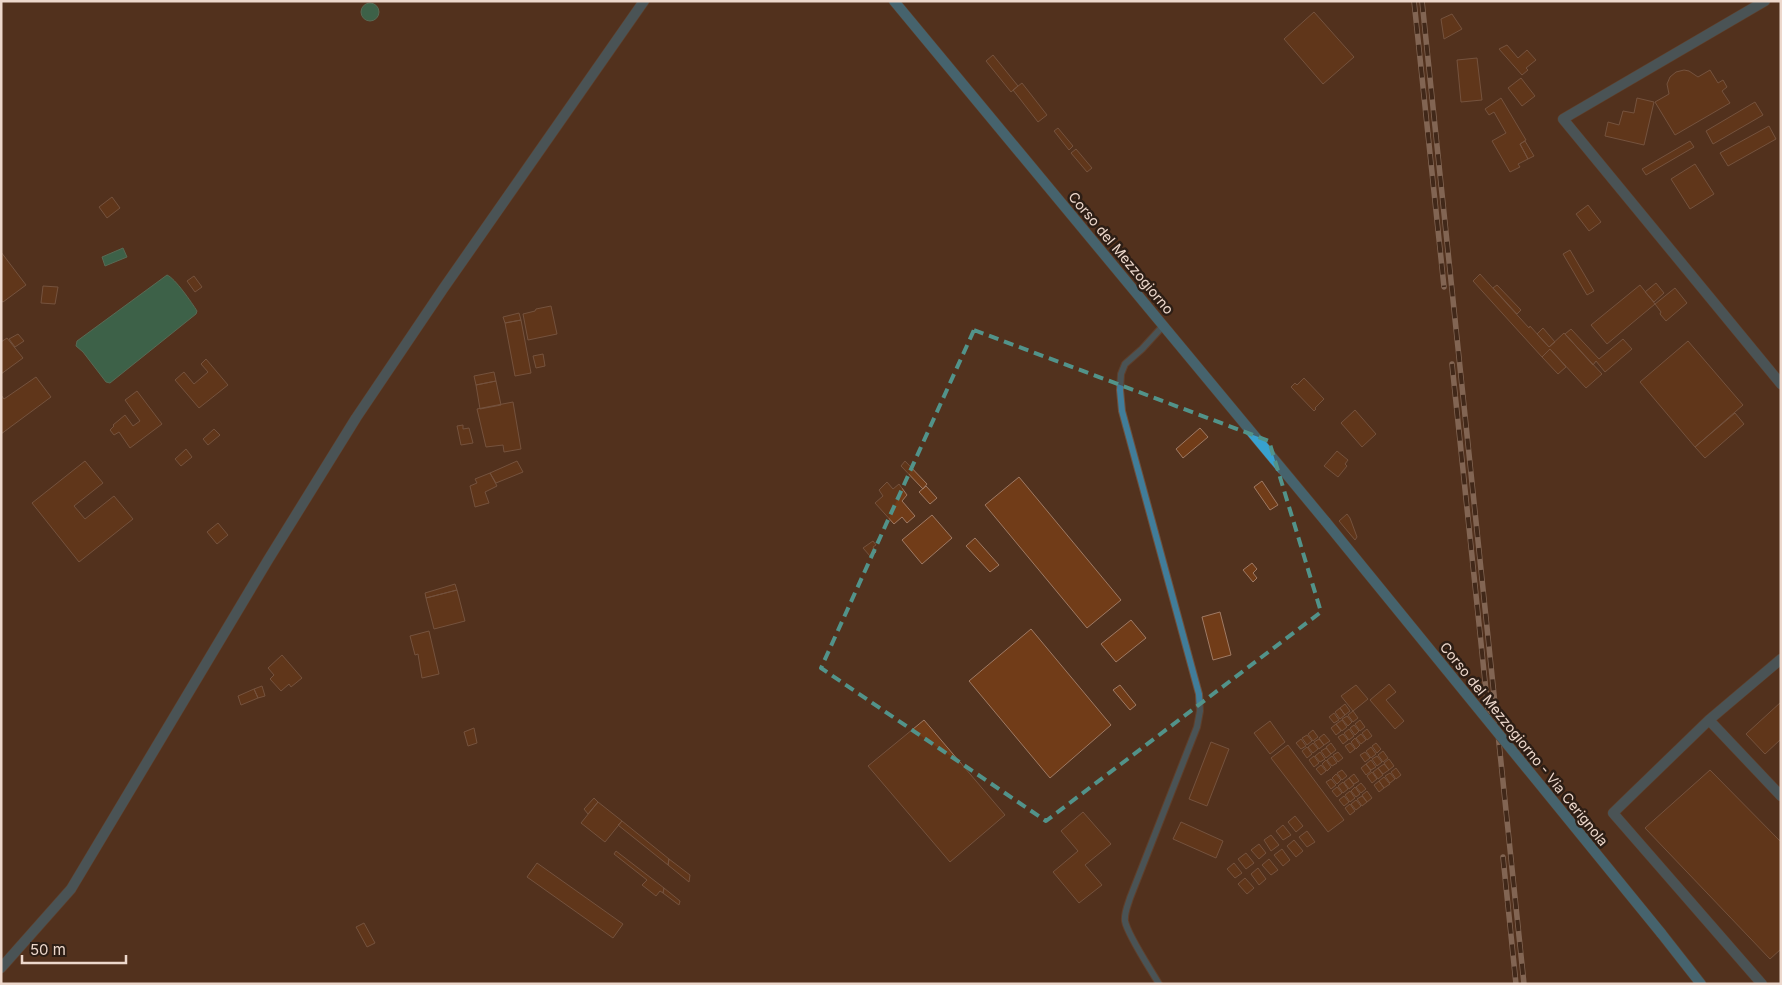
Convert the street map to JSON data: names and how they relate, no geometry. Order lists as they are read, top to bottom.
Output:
{
  "streets": {
    "main road": ["Corso del Mezzogiorno", "Corso del Mezzogiorno - Via Cerignola"]
  },
  "crossings": [
    ["Corso del Mezzogiorno", "Corso del Mezzogiorno - Via Cerignola"]
  ],
  "scale_bar": "50 m"
}
